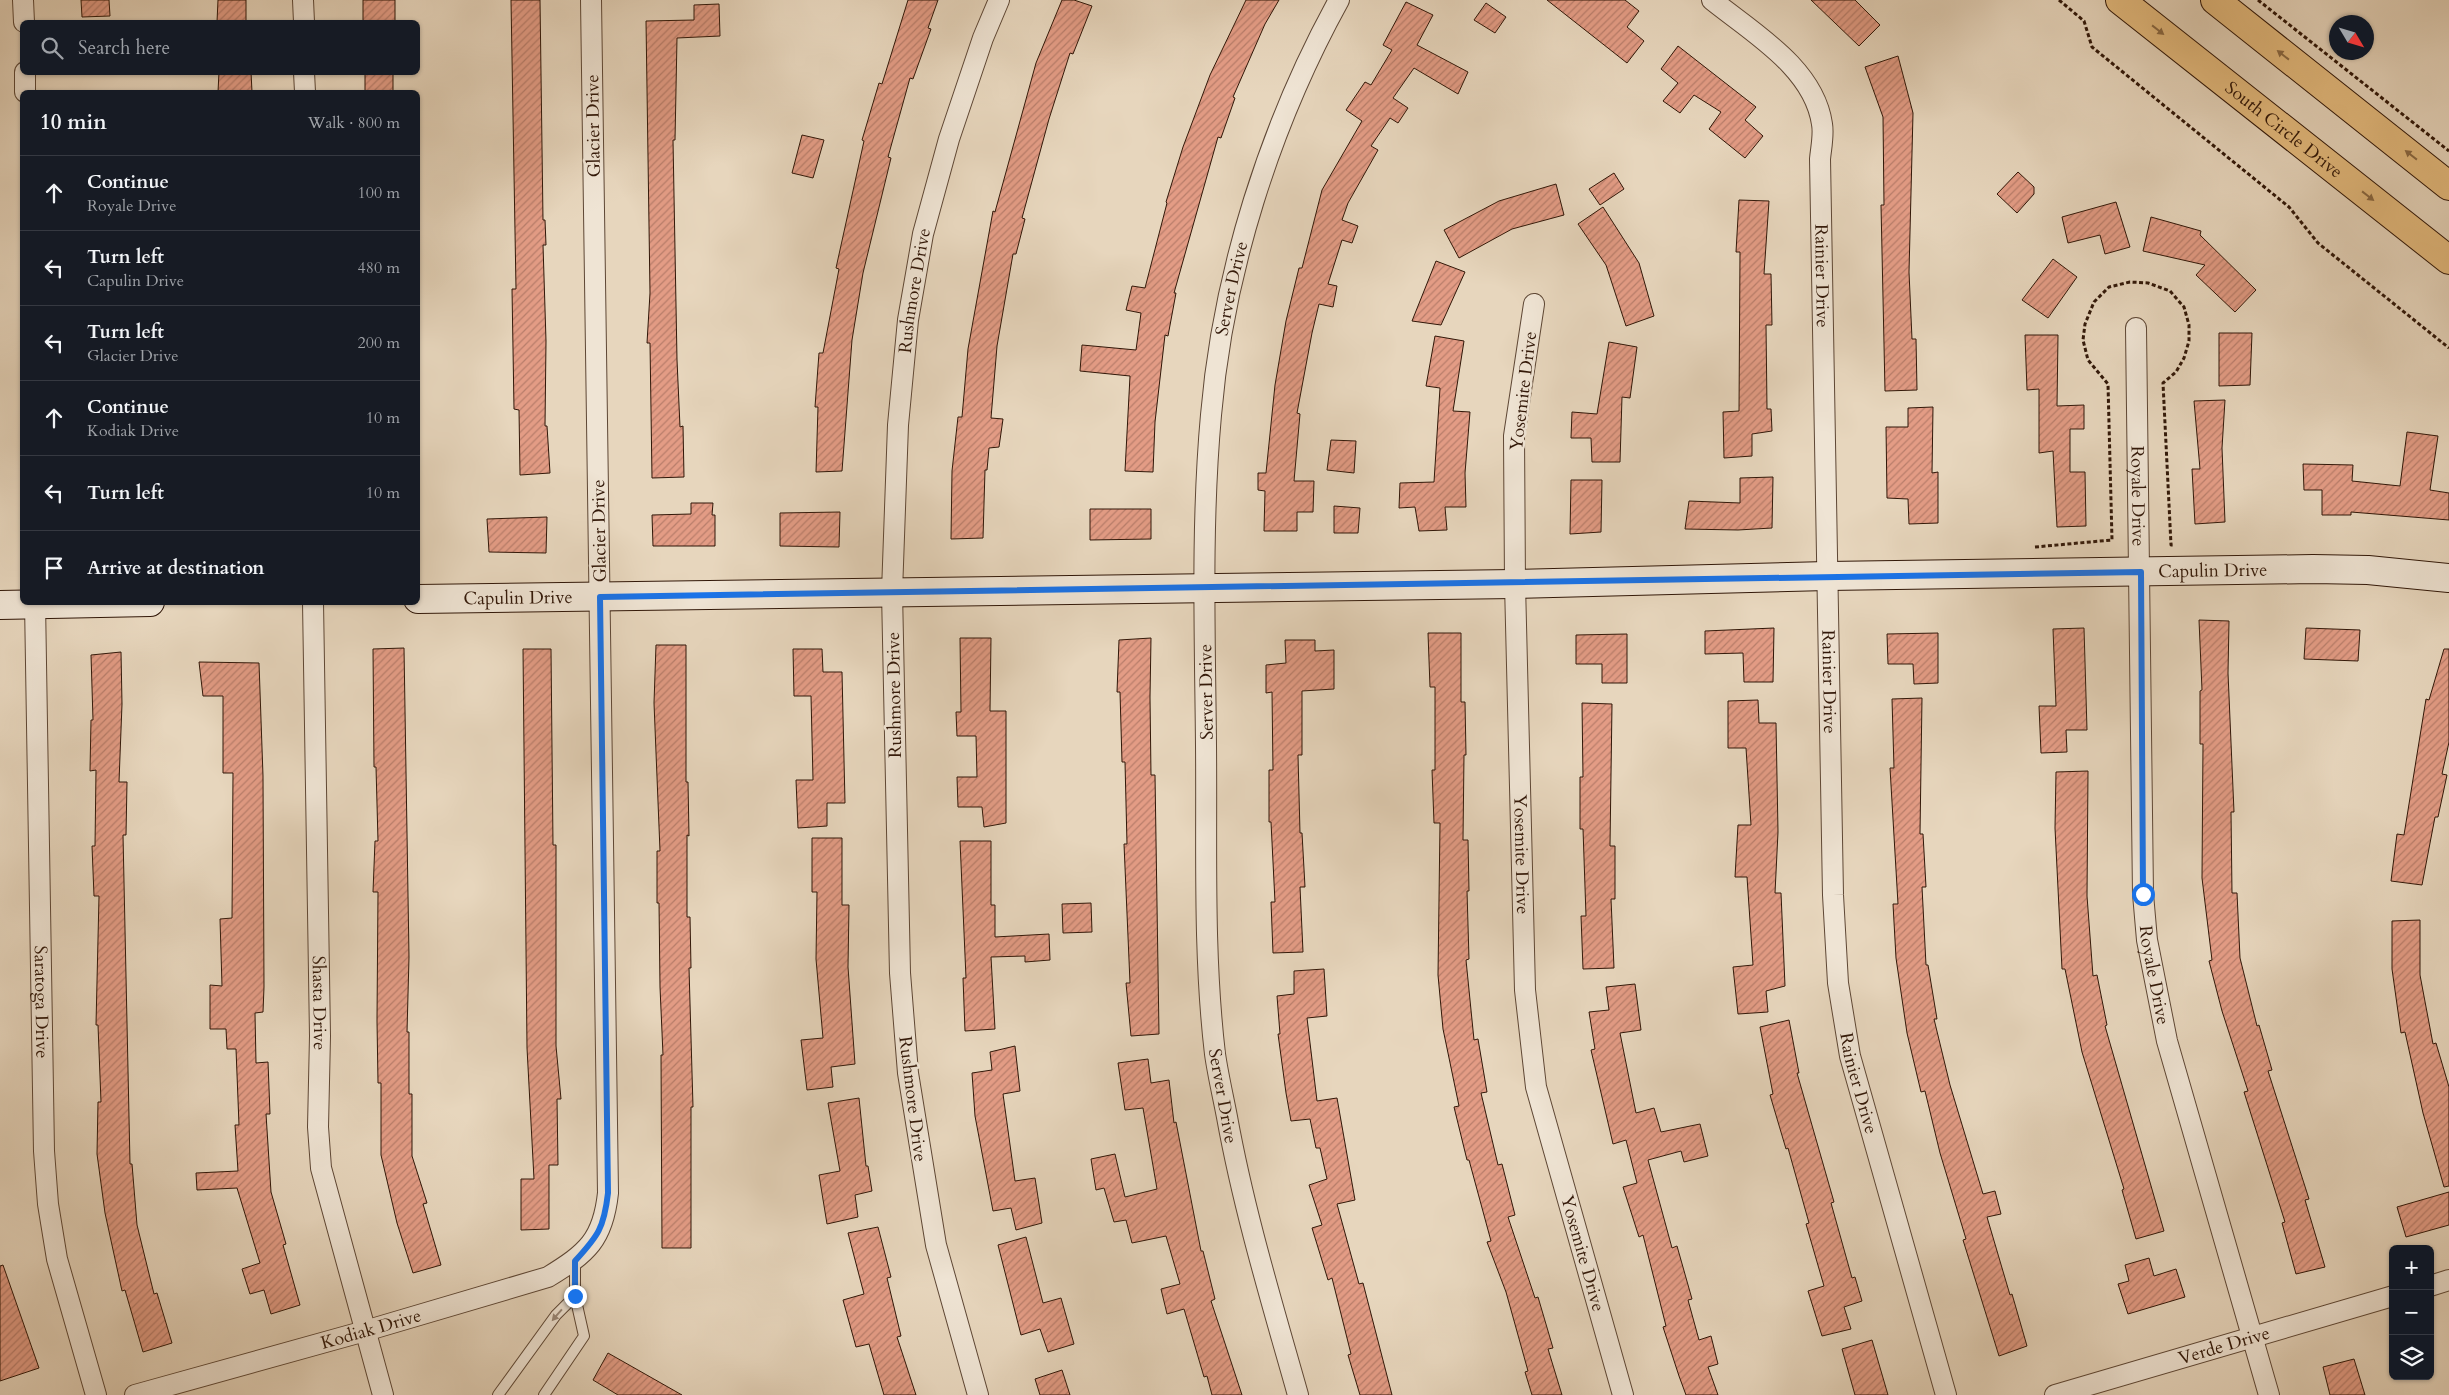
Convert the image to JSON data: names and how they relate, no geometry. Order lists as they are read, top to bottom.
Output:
{
  "streets": {
    "main road": ["South Circle Drive"],
    "street": [
      "Glacier Drive",
      "Rainier Drive",
      "Server Drive",
      "Rushmore Drive",
      "Yosemite Drive",
      "Royale Drive",
      "Capulin Drive",
      "Saratoga Drive",
      "Shasta Drive",
      "Kodiak Drive",
      "Verde Drive"
    ]
  },
  "crossings": [
    ["Glacier Drive", "Capulin Drive"],
    ["Glacier Drive", "Kodiak Drive"],
    ["Rainier Drive", "Capulin Drive"],
    ["Server Drive", "Capulin Drive"],
    ["Rushmore Drive", "Capulin Drive"],
    ["Yosemite Drive", "Capulin Drive"],
    ["Royale Drive", "Capulin Drive"],
    ["Royale Drive", "Verde Drive"],
    ["Shasta Drive", "Kodiak Drive"]
  ],
  "north": "bottom right",
  "page": {
    "search": "Search here",
    "heading": ["10 min", "Walk · 800 m"],
    "list": [
      ["Continue", "Royale Drive", "100 m"],
      ["Turn left", "Capulin Drive", "480 m"],
      ["Turn left", "Glacier Drive", "200 m"],
      ["Continue", "Kodiak Drive", "10 m"],
      ["Turn left", "10 m"],
      "Arrive at destination"
    ],
    "map_buttons": ["+", "−"]
  }
}
